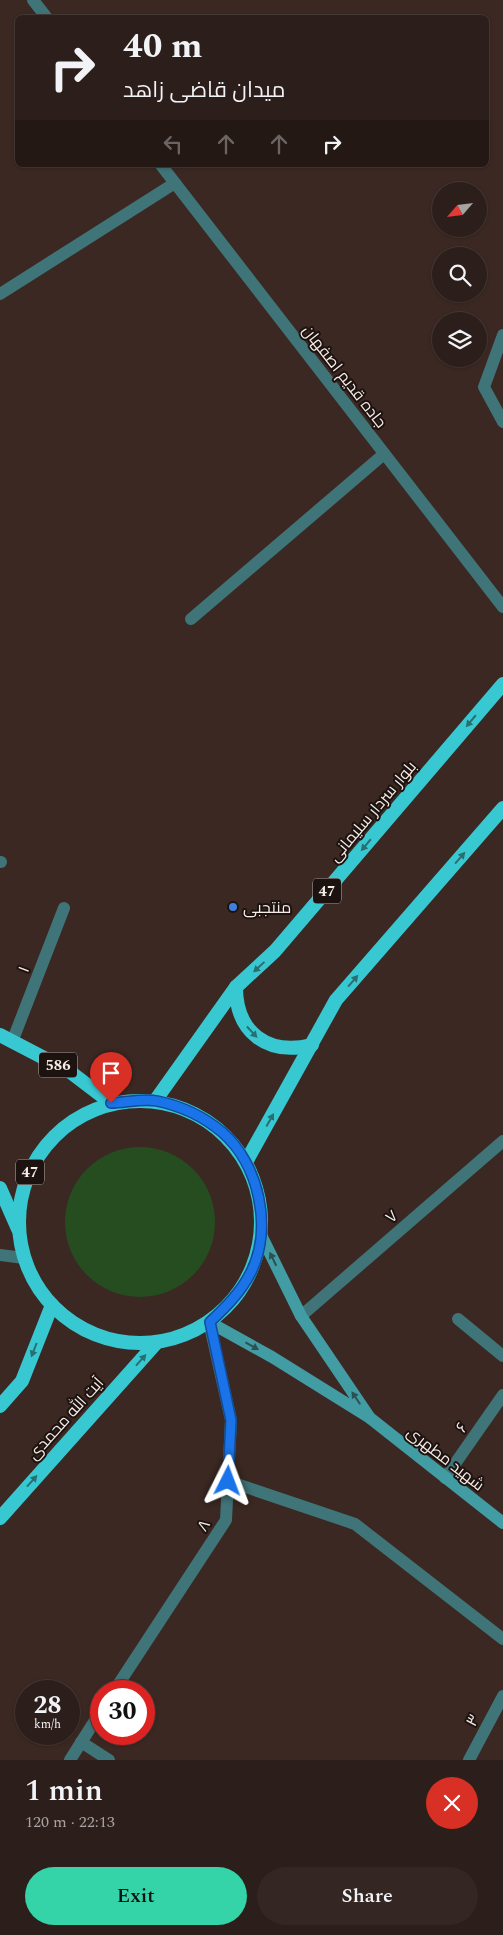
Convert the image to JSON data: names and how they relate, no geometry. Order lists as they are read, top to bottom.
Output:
{
  "streets": {
    "highway": [
      "بلوار سردار سلیمانی",
      "47",
      "586",
      "آیت الله محمدی"
    ],
    "main road": ["شهید مطهری"],
    "street": [
      "جاده قدیم اصفهان",
      "۱",
      "۷",
      "۶",
      "۸",
      "۳"
    ]
  },
  "crossings": [
    ["بلوار سردار سلیمانی", "47"],
    ["47", "586"],
    ["47", "آیت الله محمدی"],
    ["47", "۸"],
    ["۱", "586"],
    ["۶", "شهید مطهری"]
  ],
  "places": ["منتجبی"],
  "north": "bottom left",
  "page": {
    "turn": ["40 m", "میدان قاضی زاهد"],
    "speed": "28 km/h",
    "limit": "30",
    "heading": ["1 min", "120 m · 22:13"],
    "buttons": ["Exit", "Share"]
  }
}
